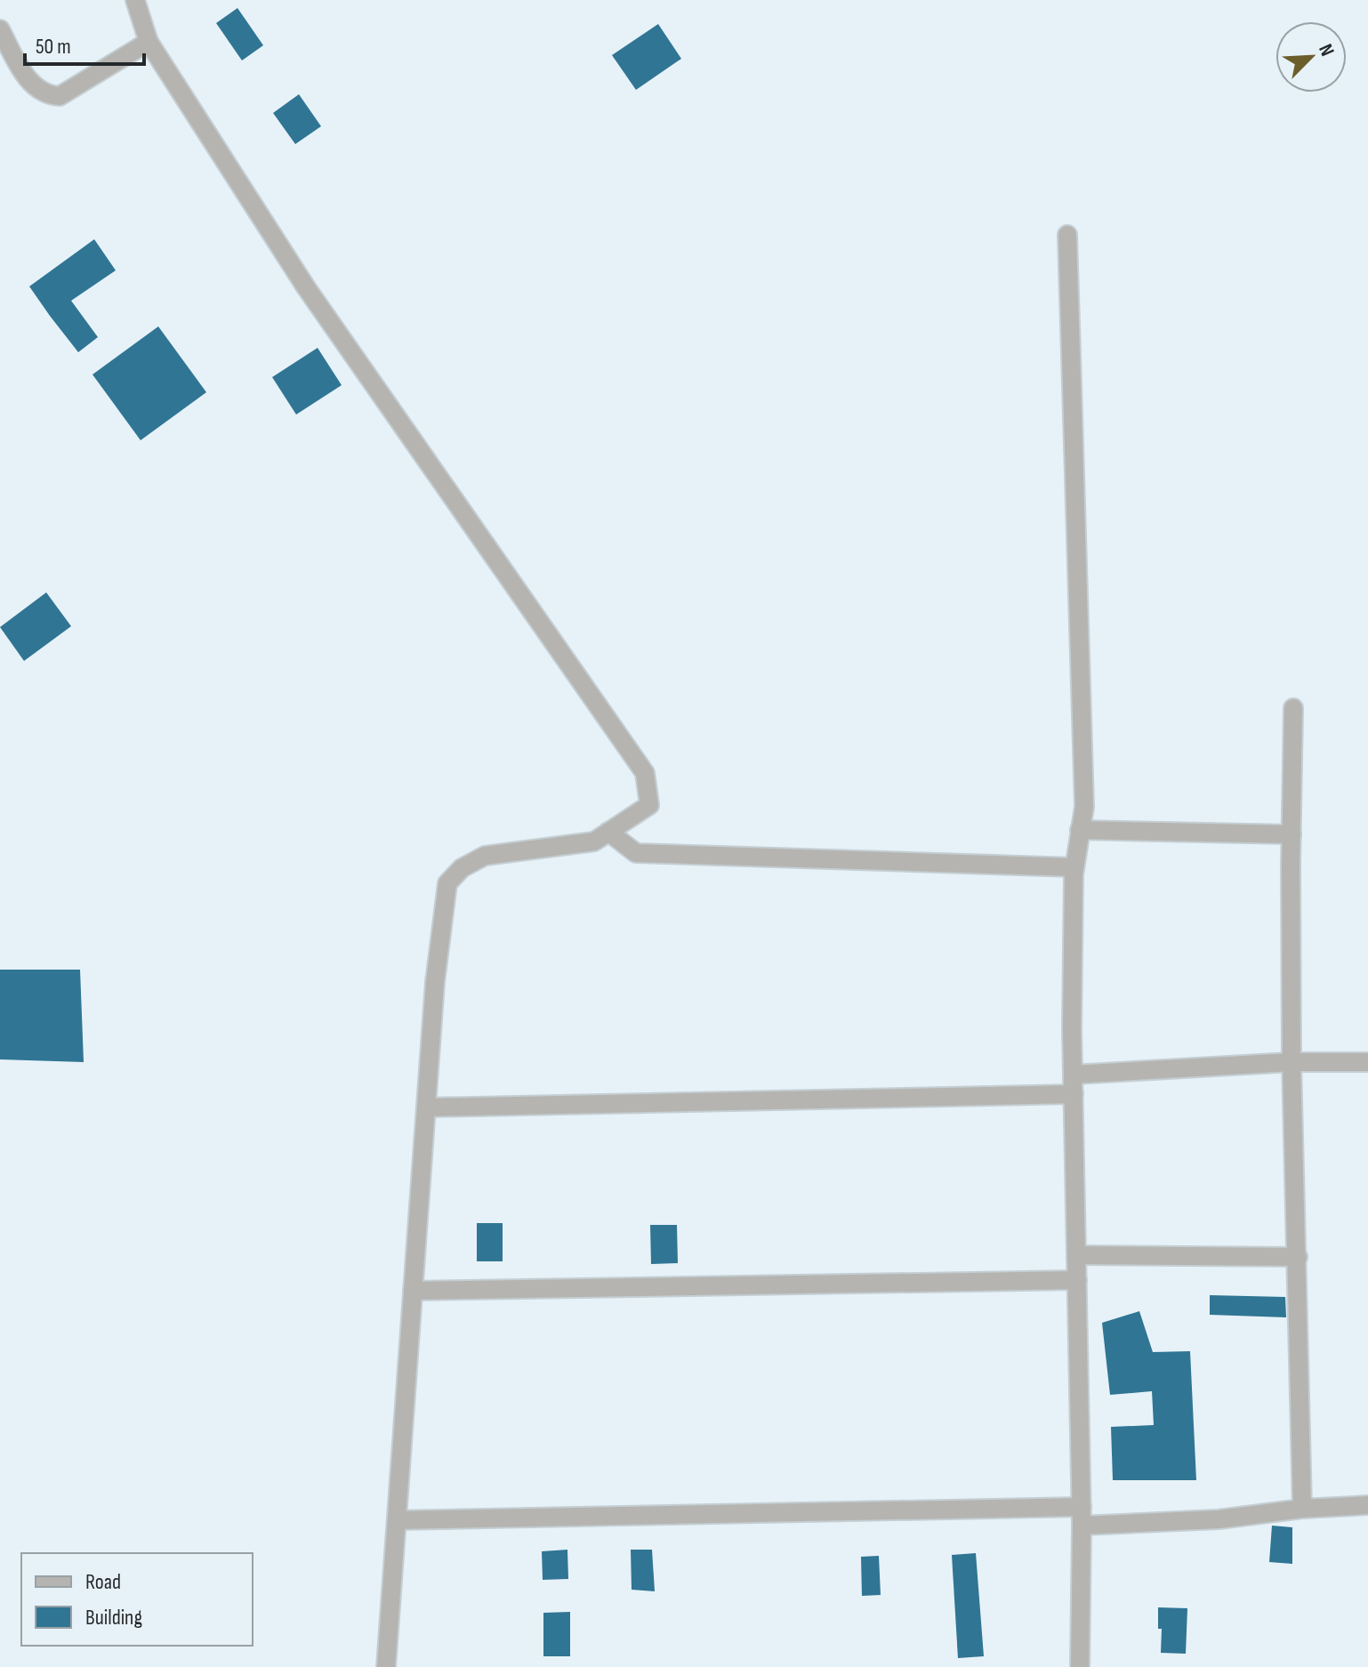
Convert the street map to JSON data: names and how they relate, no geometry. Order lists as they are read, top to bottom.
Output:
{
  "legend": ["Road", "Building"],
  "scale_bar": "50 m",
  "north": "top right"
}
